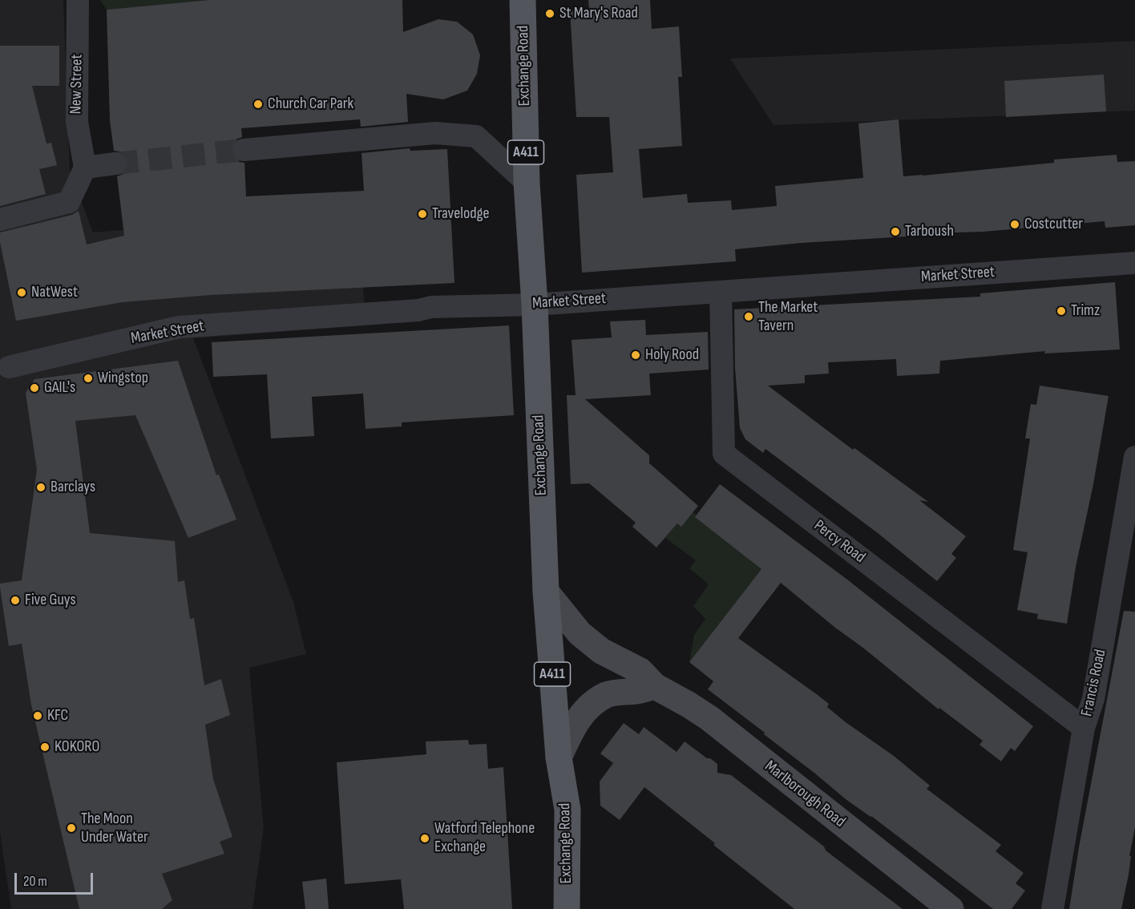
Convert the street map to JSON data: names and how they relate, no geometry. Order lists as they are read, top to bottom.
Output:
{
  "streets": {
    "main road": ["Exchange Road", "A411"],
    "street": [
      "New Street",
      "Market Street",
      "Percy Road",
      "Francis Road",
      "Marlborough Road"
    ]
  },
  "crossings": [
    ["Exchange Road", "Market Street"],
    ["Exchange Road", "Marlborough Road"],
    ["Market Street", "Percy Road"],
    ["Percy Road", "Francis Road"]
  ],
  "places": [
    "St Mary's Road",
    "Church Car Park",
    "Travelodge",
    "Costcutter",
    "Tarboush",
    "NatWest",
    "Trimz",
    "The Market Tavern",
    "Holy Rood",
    "Wingstop",
    "GAIL's",
    "Barclays",
    "Five Guys",
    "KFC",
    "KOKORO",
    "The Moon Under Water",
    "Watford Telephone Exchange"
  ],
  "scale_bar": "20 m"
}
